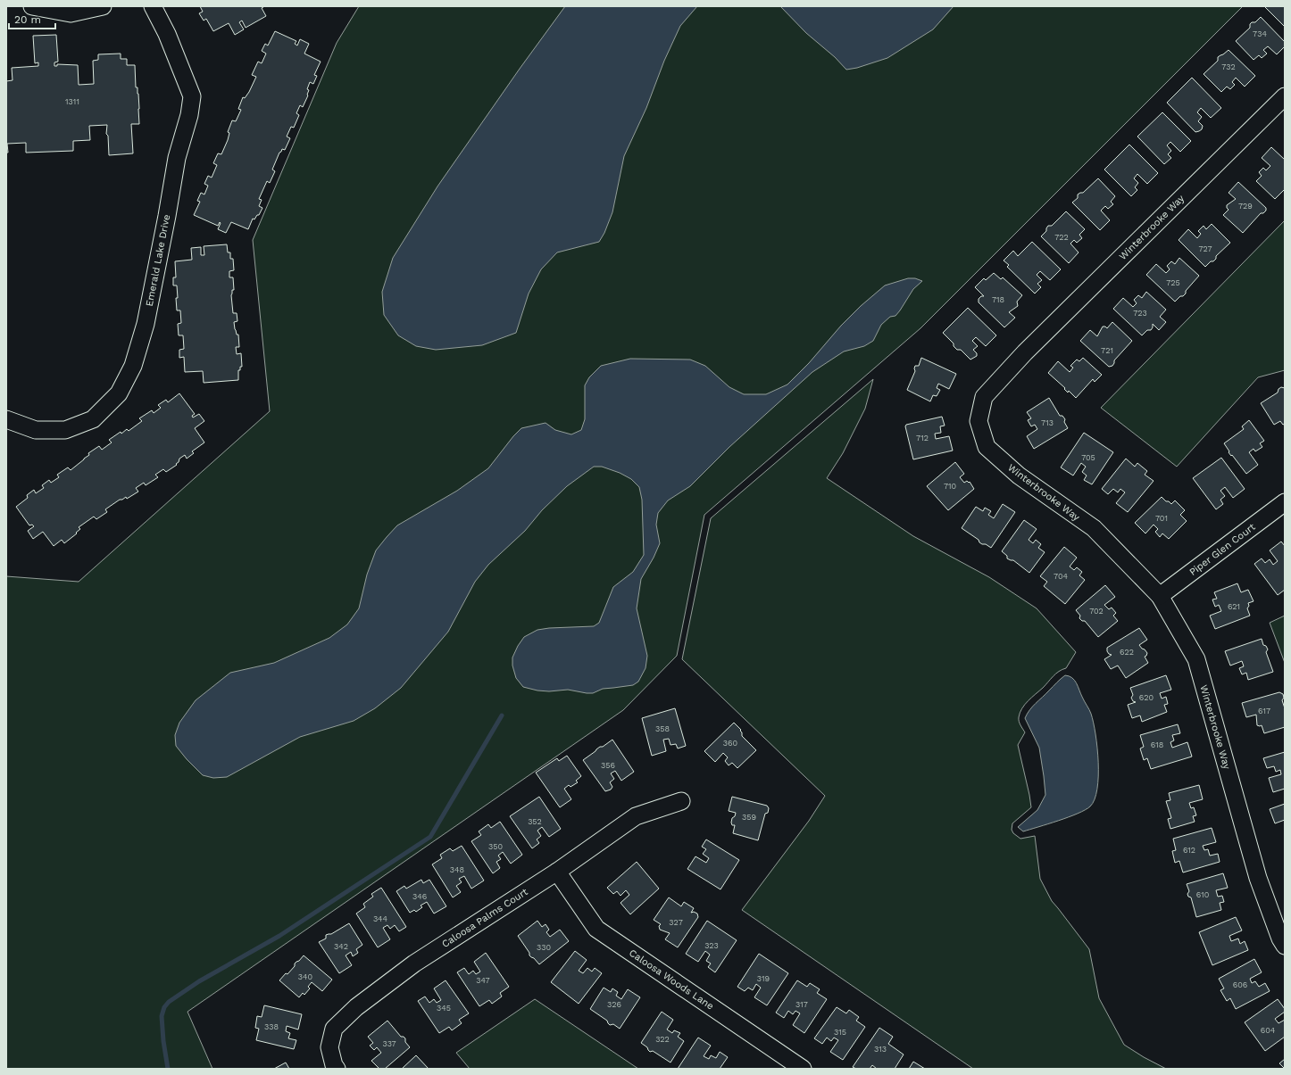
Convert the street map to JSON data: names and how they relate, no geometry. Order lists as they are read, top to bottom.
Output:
{
  "streets": {
    "street": [
      "Winterbrooke Way",
      "Emerald Lake Drive",
      "Piper Glen Court",
      "Caloosa Palms Court",
      "Caloosa Woods Lane"
    ]
  },
  "crossings": [
    ["Winterbrooke Way", "Piper Glen Court"],
    ["Caloosa Palms Court", "Caloosa Woods Lane"]
  ],
  "house_numbers": [
    "734",
    "732",
    "1311",
    "729",
    "722",
    "727",
    "725",
    "718",
    "723",
    "721",
    "713",
    "712",
    "705",
    "710",
    "701",
    "704",
    "621",
    "702",
    "622",
    "620",
    "617",
    "358",
    "360",
    "618",
    "356",
    "359",
    "352",
    "350",
    "612",
    "348",
    "610",
    "346",
    "344",
    "327",
    "323",
    "342",
    "330",
    "340",
    "319",
    "347",
    "606",
    "326",
    "317",
    "345",
    "338",
    "604",
    "315",
    "322",
    "337",
    "313"
  ],
  "scale_bar": "20 m"
}
